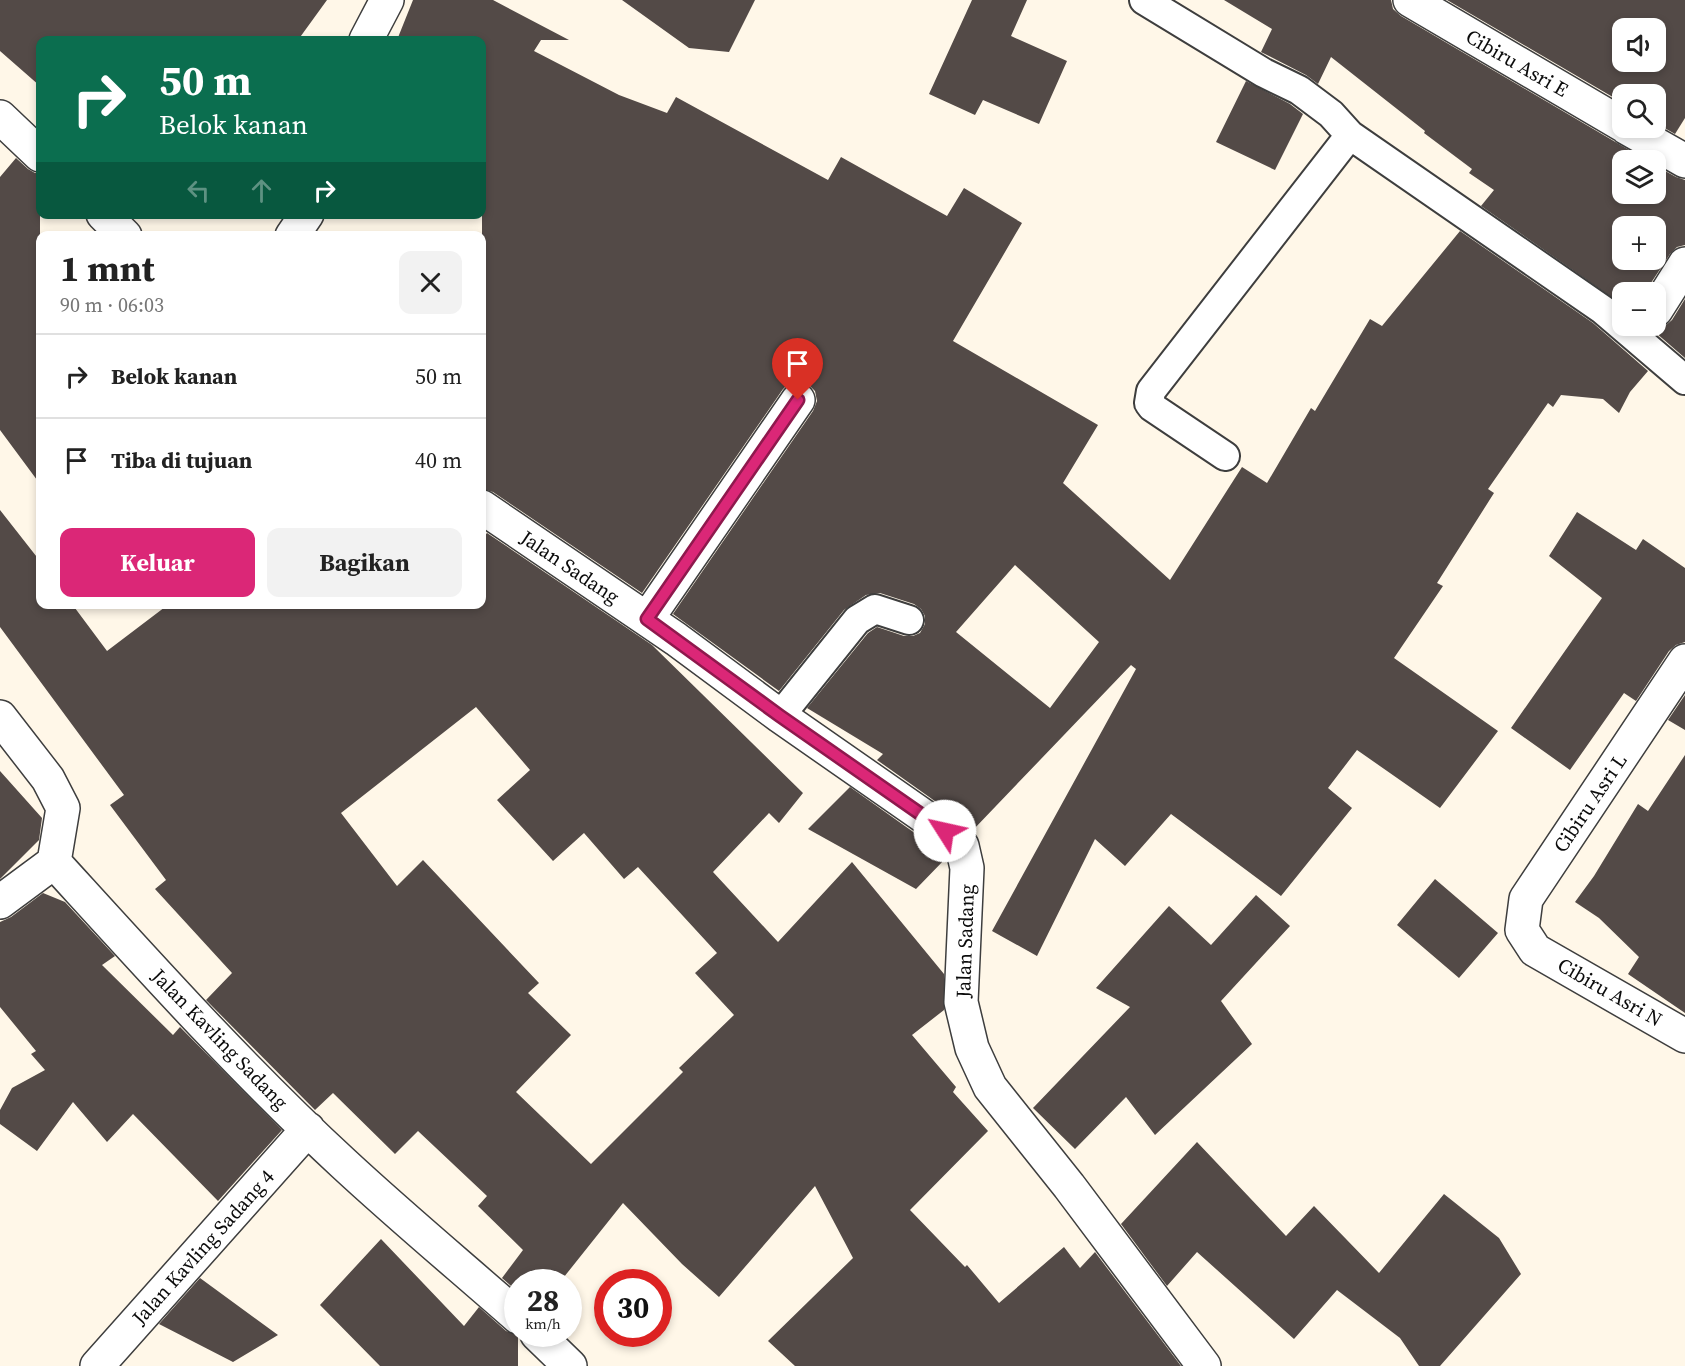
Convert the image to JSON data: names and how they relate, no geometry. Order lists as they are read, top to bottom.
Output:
{
  "streets": {
    "street": [
      "Cibiru Asri E",
      "Jalan Sadang",
      "Cibiru Asri L",
      "Cibiru Asri N",
      "Jalan Kavling Sadang",
      "Jalan Kavling Sadang 4"
    ]
  },
  "crossings": [
    ["Cibiru Asri L", "Cibiru Asri N"],
    ["Jalan Kavling Sadang", "Jalan Kavling Sadang 4"]
  ],
  "page": {
    "map_buttons": ["+", "−"],
    "turn": ["50 m", "Belok kanan"],
    "heading": ["1 mnt", "90 m · 06:03"],
    "list": [
      {
        "name": "Belok kanan",
        "value": "50 m"
      },
      {
        "name": "Tiba di tujuan",
        "value": "40 m"
      }
    ],
    "buttons": ["Keluar", "Bagikan"],
    "speed": "28 km/h",
    "limit": "30"
  }
}
